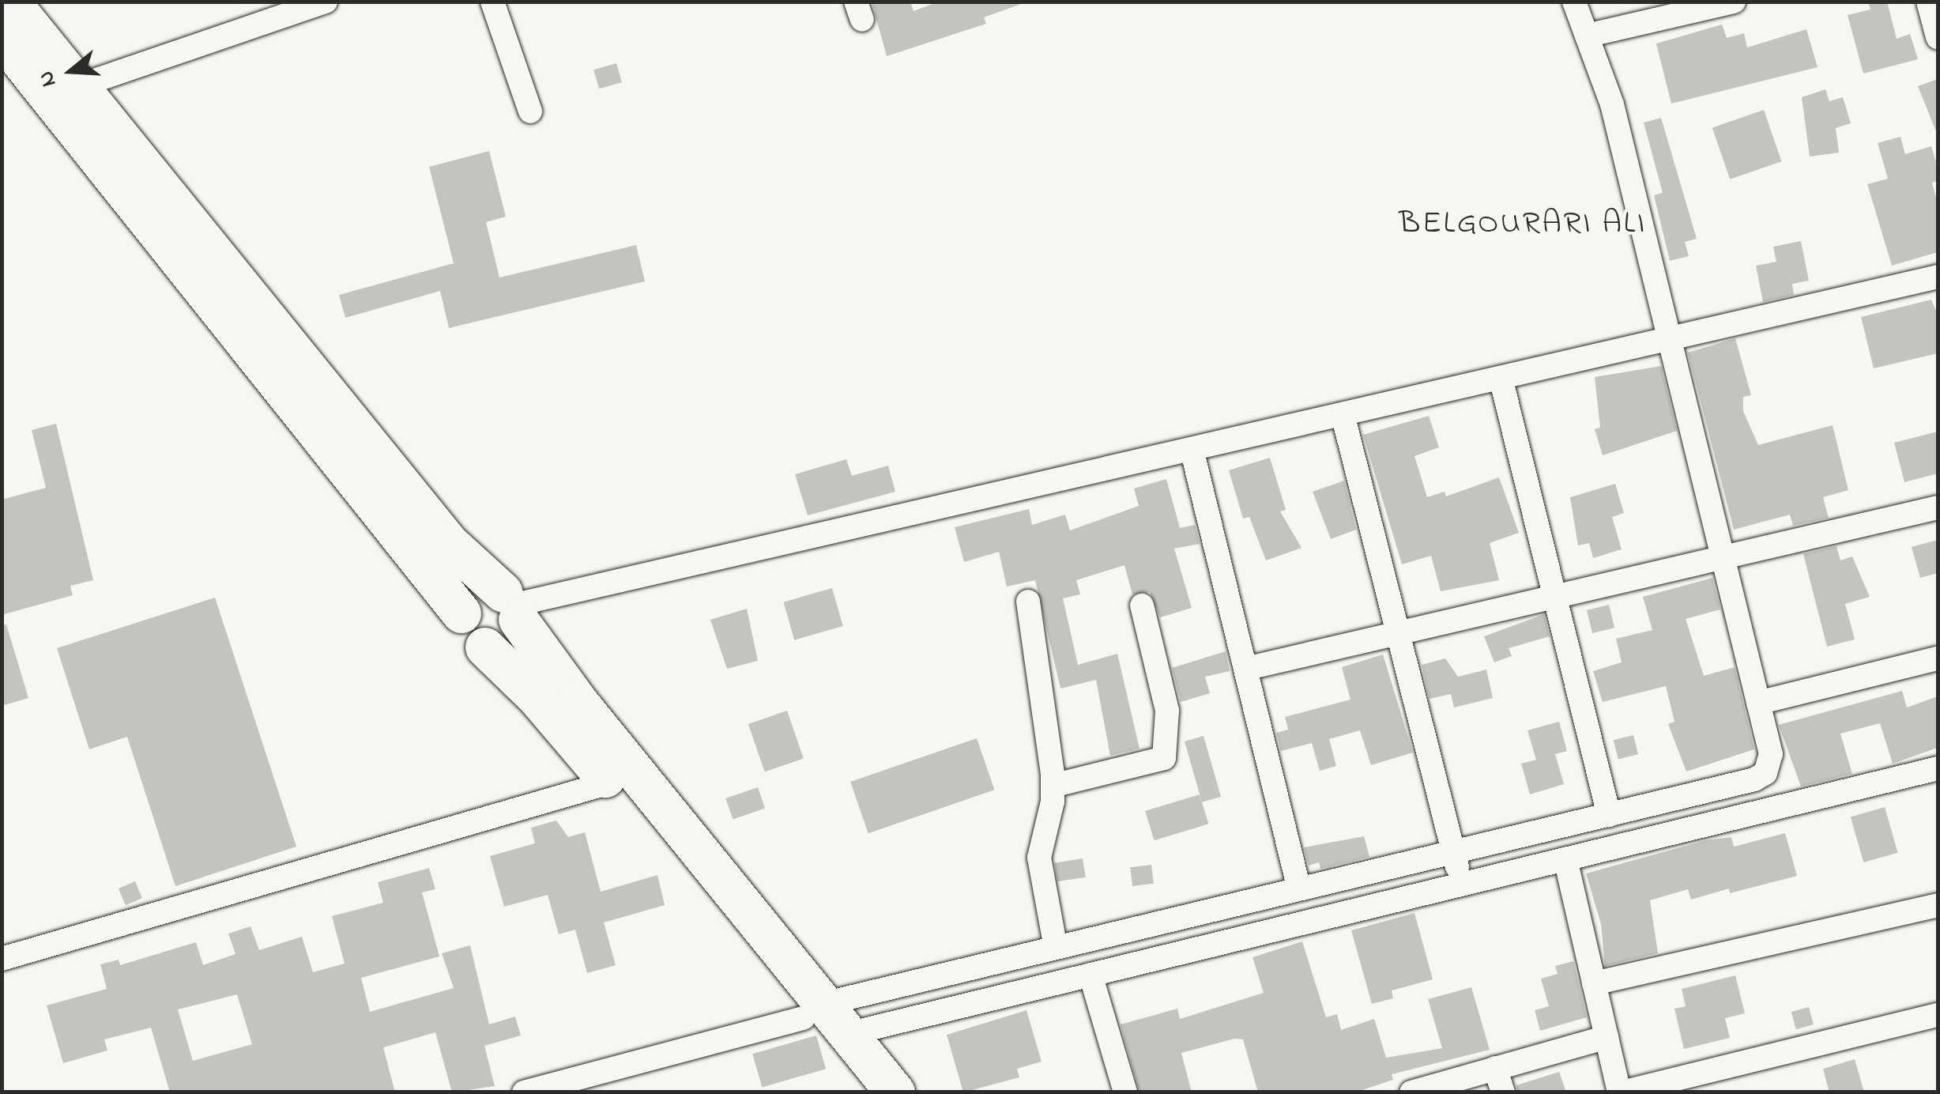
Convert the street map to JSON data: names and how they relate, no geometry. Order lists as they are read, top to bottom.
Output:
{
  "districts": ["BELGOURARI ALI"],
  "north": "left"
}
